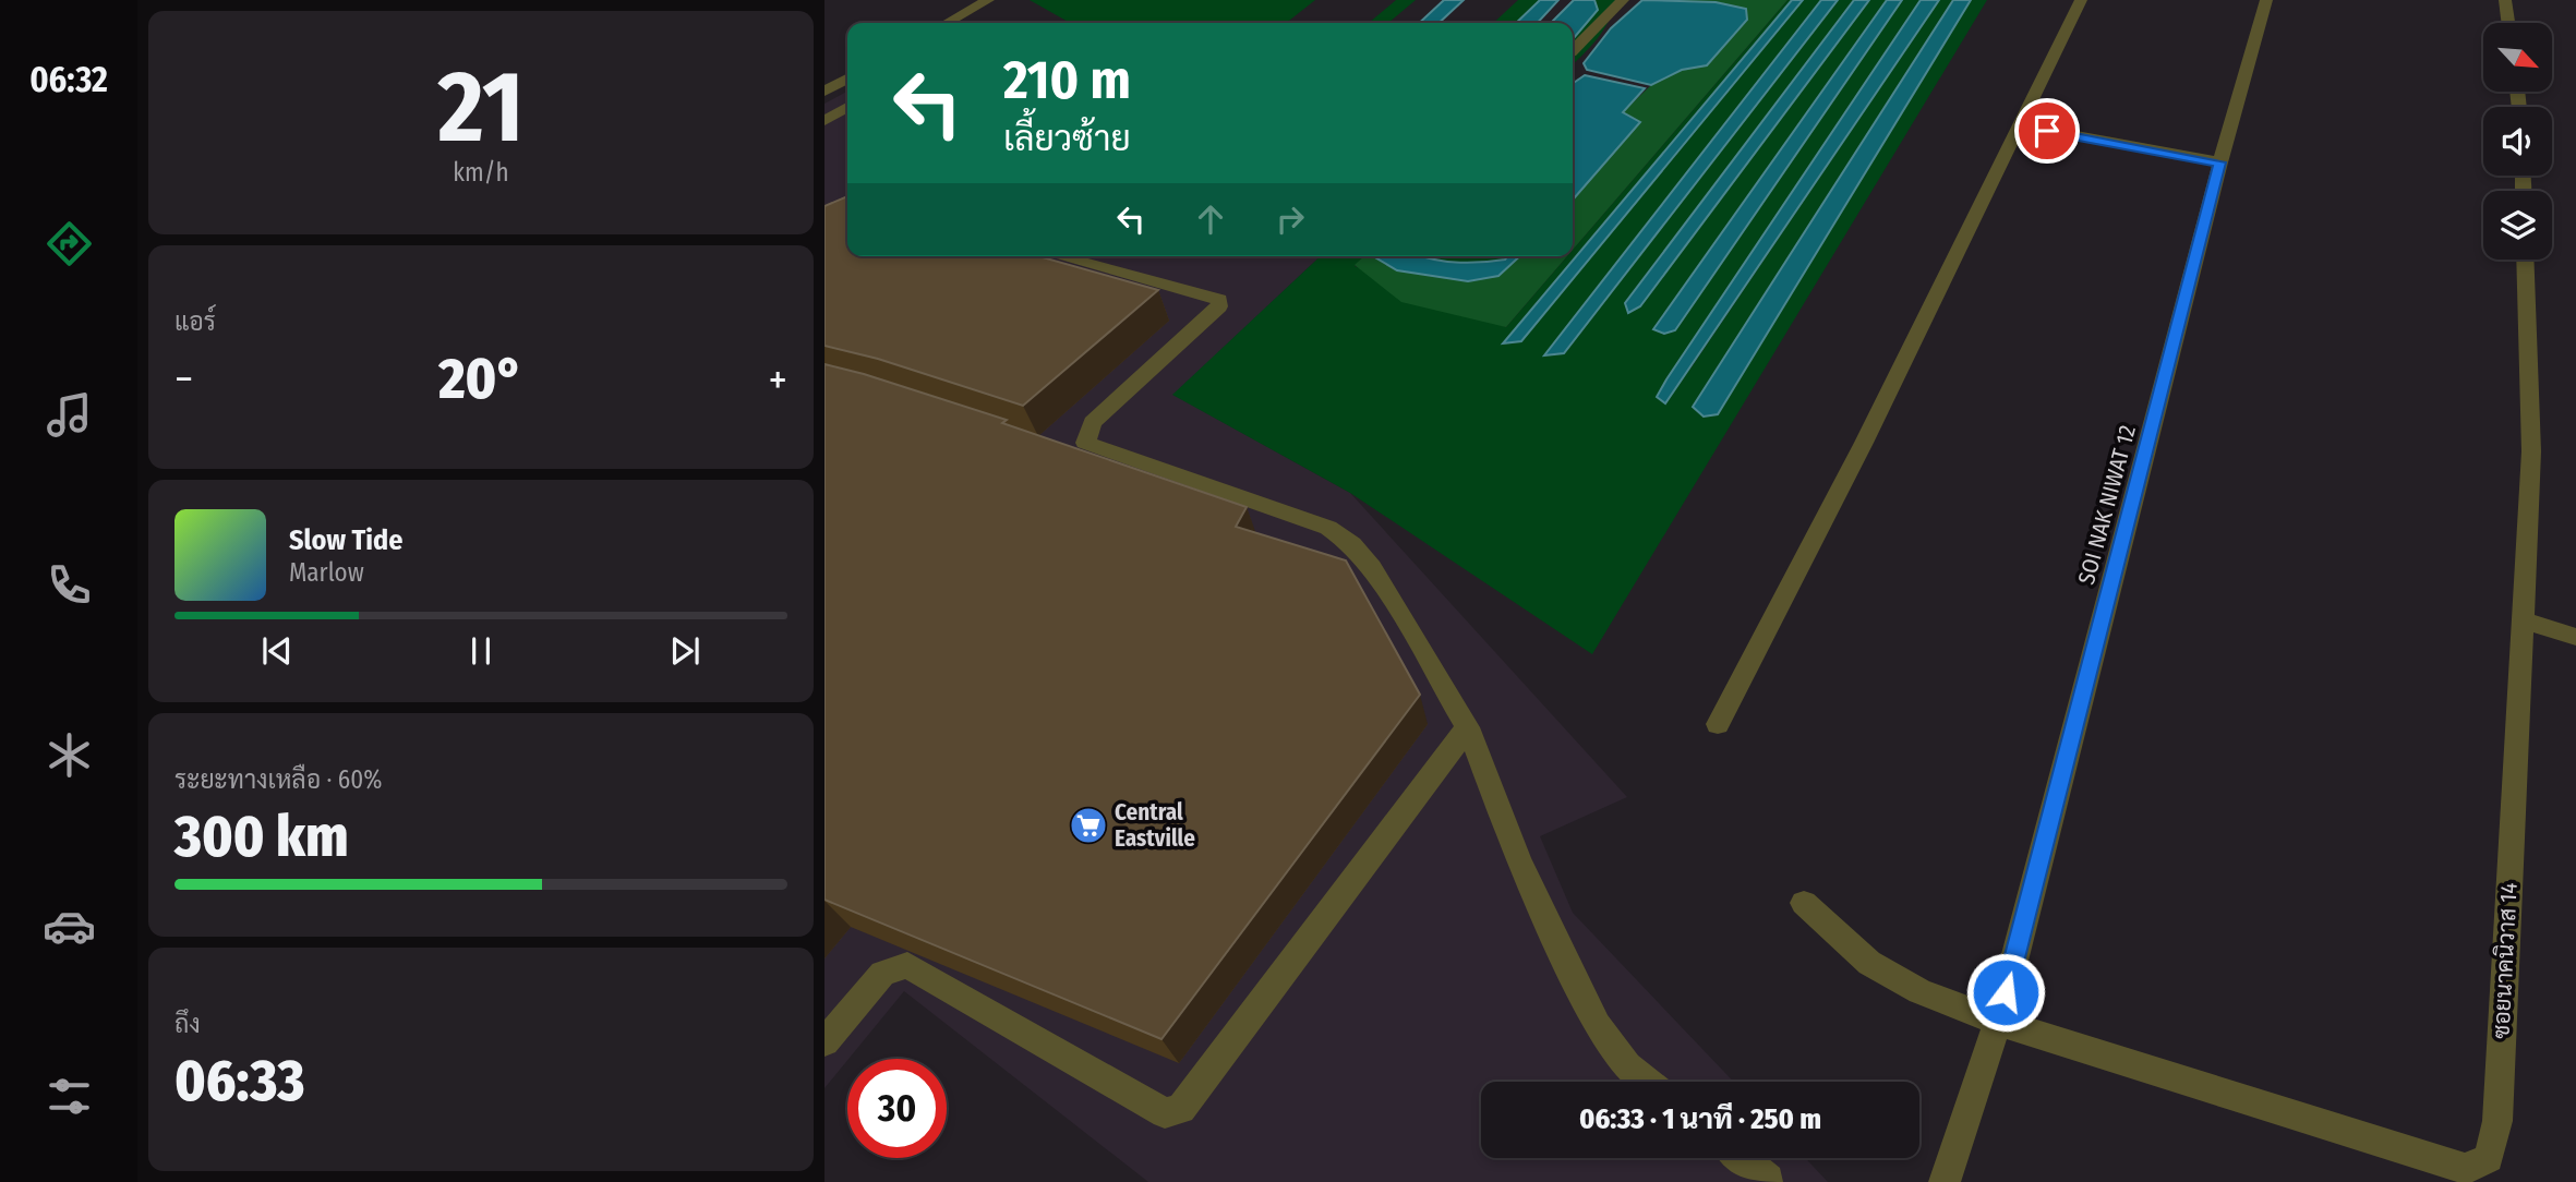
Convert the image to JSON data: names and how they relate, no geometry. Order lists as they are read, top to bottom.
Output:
{
  "streets": {
    "street": ["SOI NAK NIWAT 12", "ซอยนาคนิวาส 14"]
  },
  "crossings": [
    ["SOI NAK NIWAT 12", "ซอยนาคนิวาส 14"]
  ],
  "places": {
    "supermarket": ["Central Eastville"]
  },
  "north": "bottom right",
  "page": {
    "tabs": "06:32",
    "tile": [
      ["21", "km/h"],
      "แอร์",
      ["ระยะทางเหลือ · 60%", "300 km"],
      ["ถึง", "06:33"]
    ],
    "turn": ["210 m", "เลี้ยวซ้าย"],
    "heat": ["−", "20°", "+"],
    "song": ["Slow Tide", "Marlow"],
    "limit": "30",
    "trip": "06:33 · 1 นาที · 250 m"
  }
}
